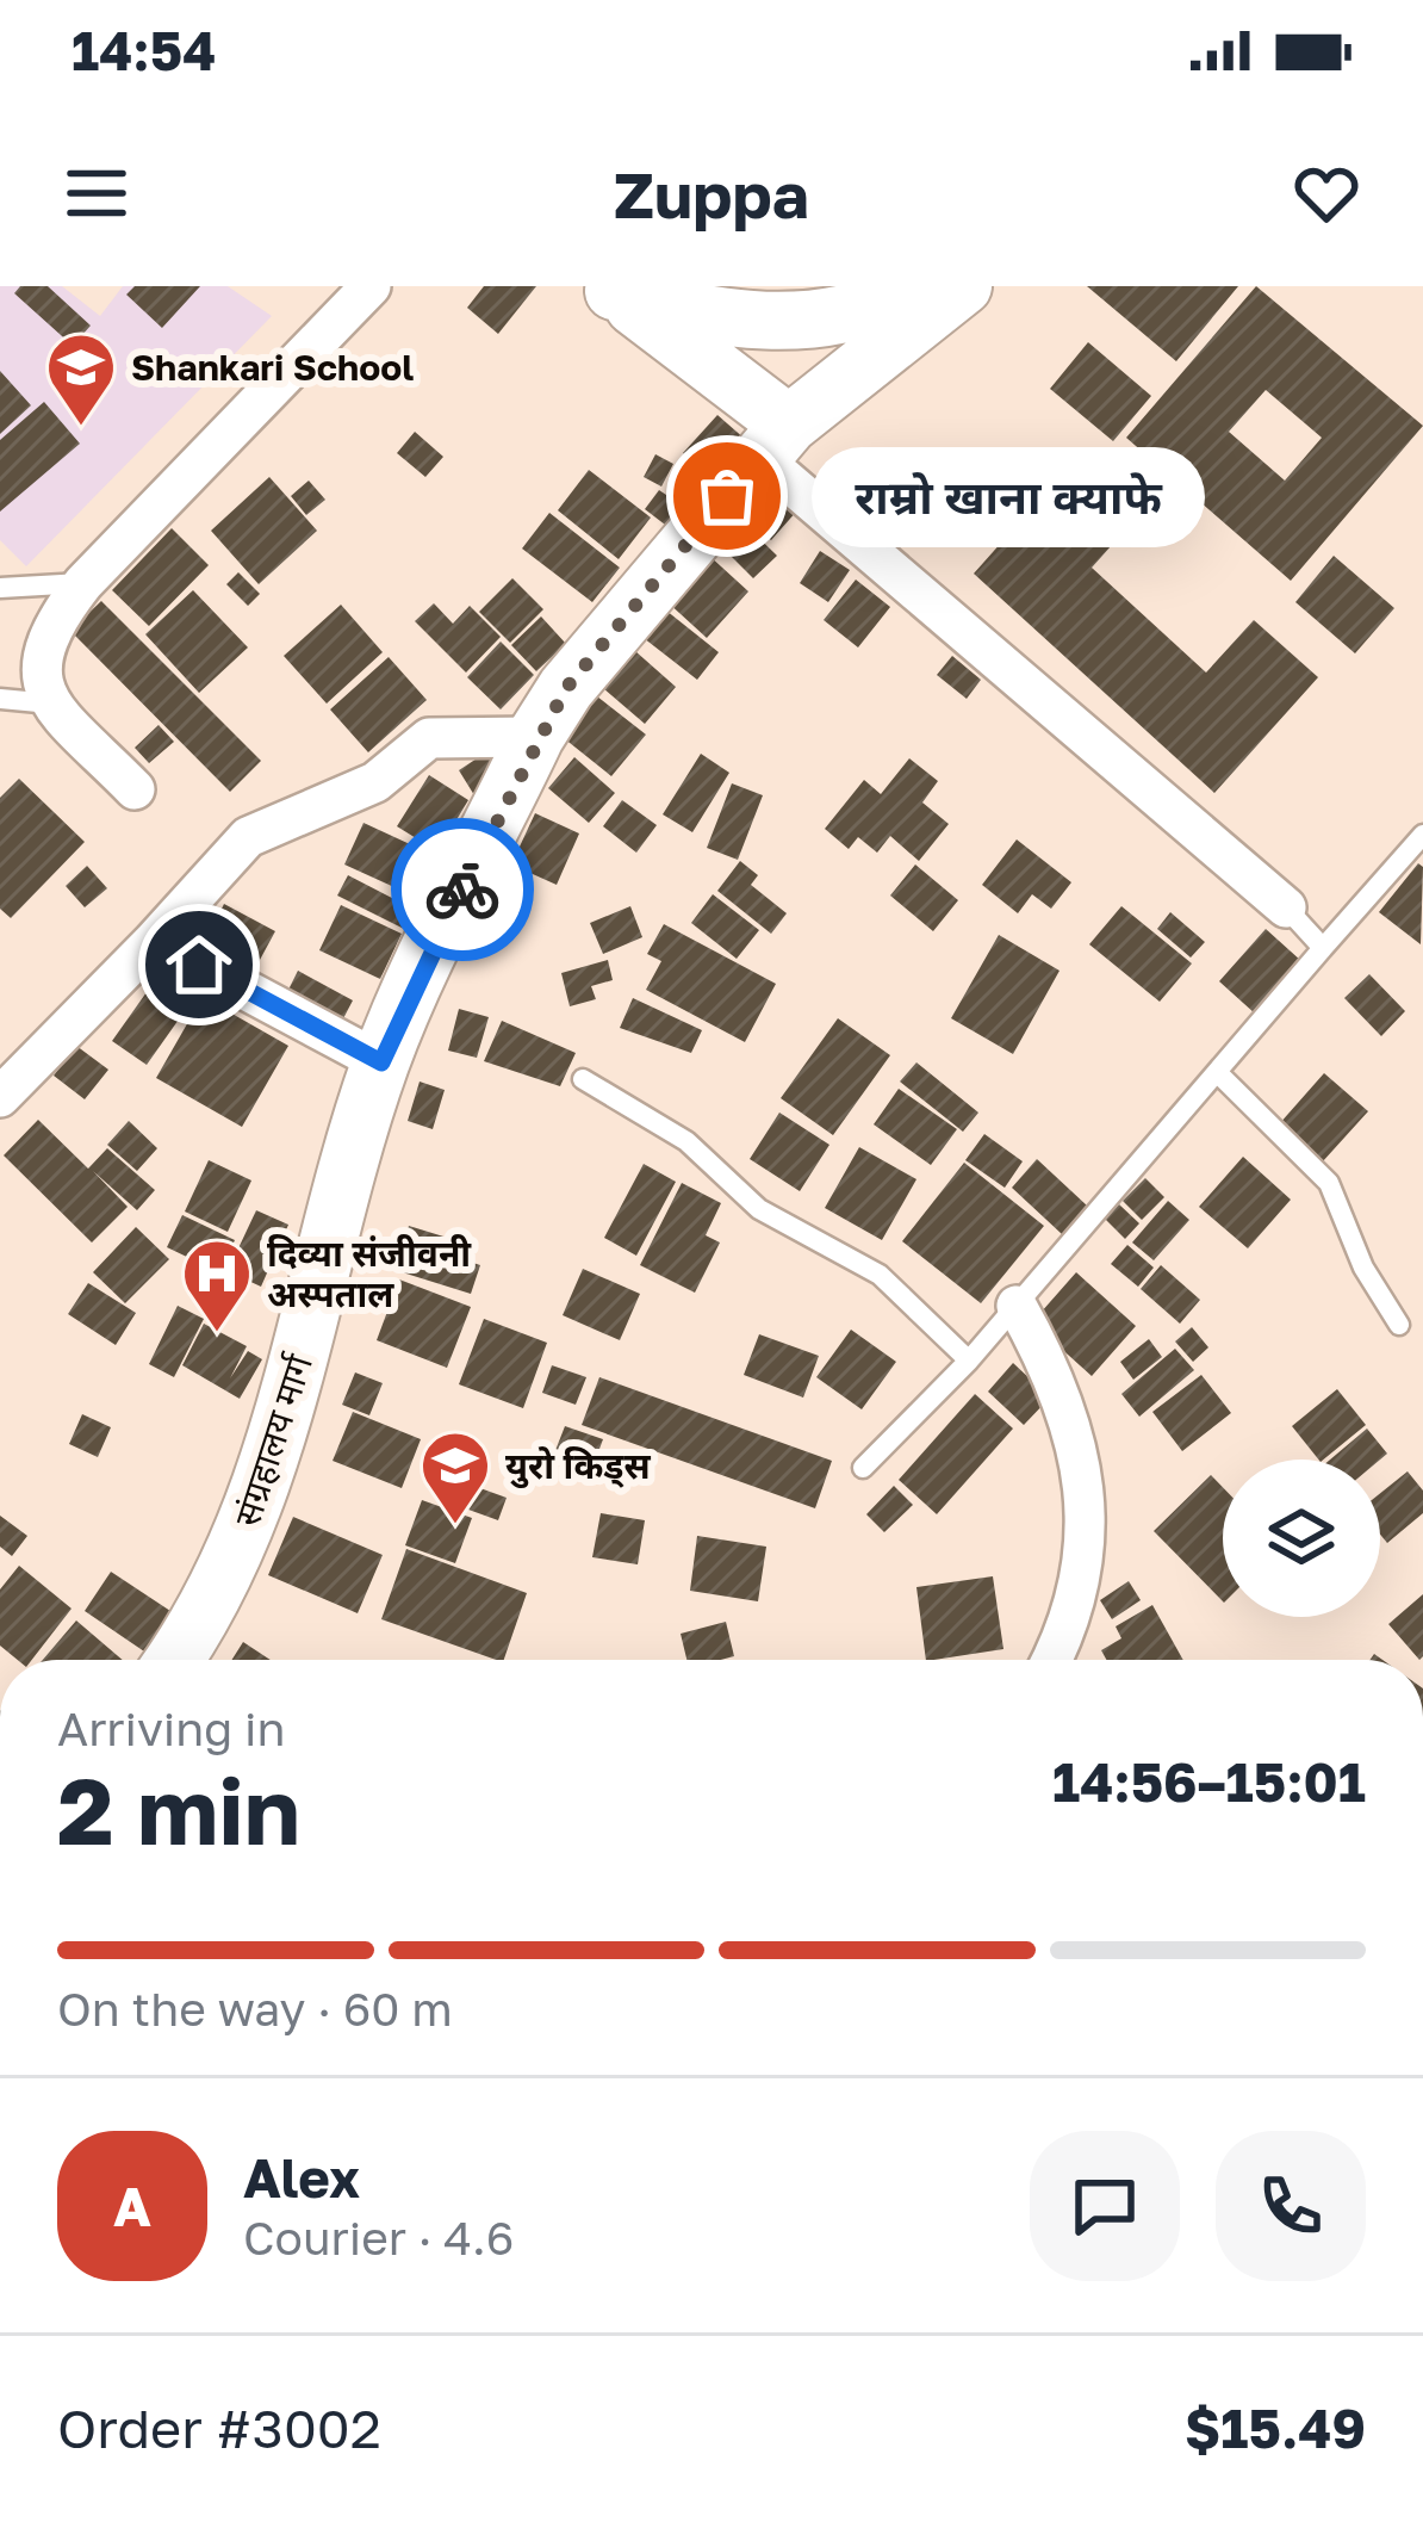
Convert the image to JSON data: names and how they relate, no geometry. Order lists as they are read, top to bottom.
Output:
{
  "streets": {
    "main road": ["संग्रहालय मार्ग"]
  },
  "places": {
    "school or university": ["Shankari School", "युरो किड्स"],
    "other": ["राम्रो खाना क्याफे"],
    "hospital": ["दिव्या संजीवनी अस्पताल"]
  },
  "page": {
    "status": "14:54",
    "header": "Zuppa",
    "bubble": "राम्रो खाना क्याफे",
    "heading": ["2 min", "Arriving in", "14:56–15:01"],
    "panel": [
      "Alex",
      "Courier · 4.6",
      "Order #3002",
      "$15.49"
    ],
    "bar": "On the way · 60 m",
    "round": "A"
  }
}
